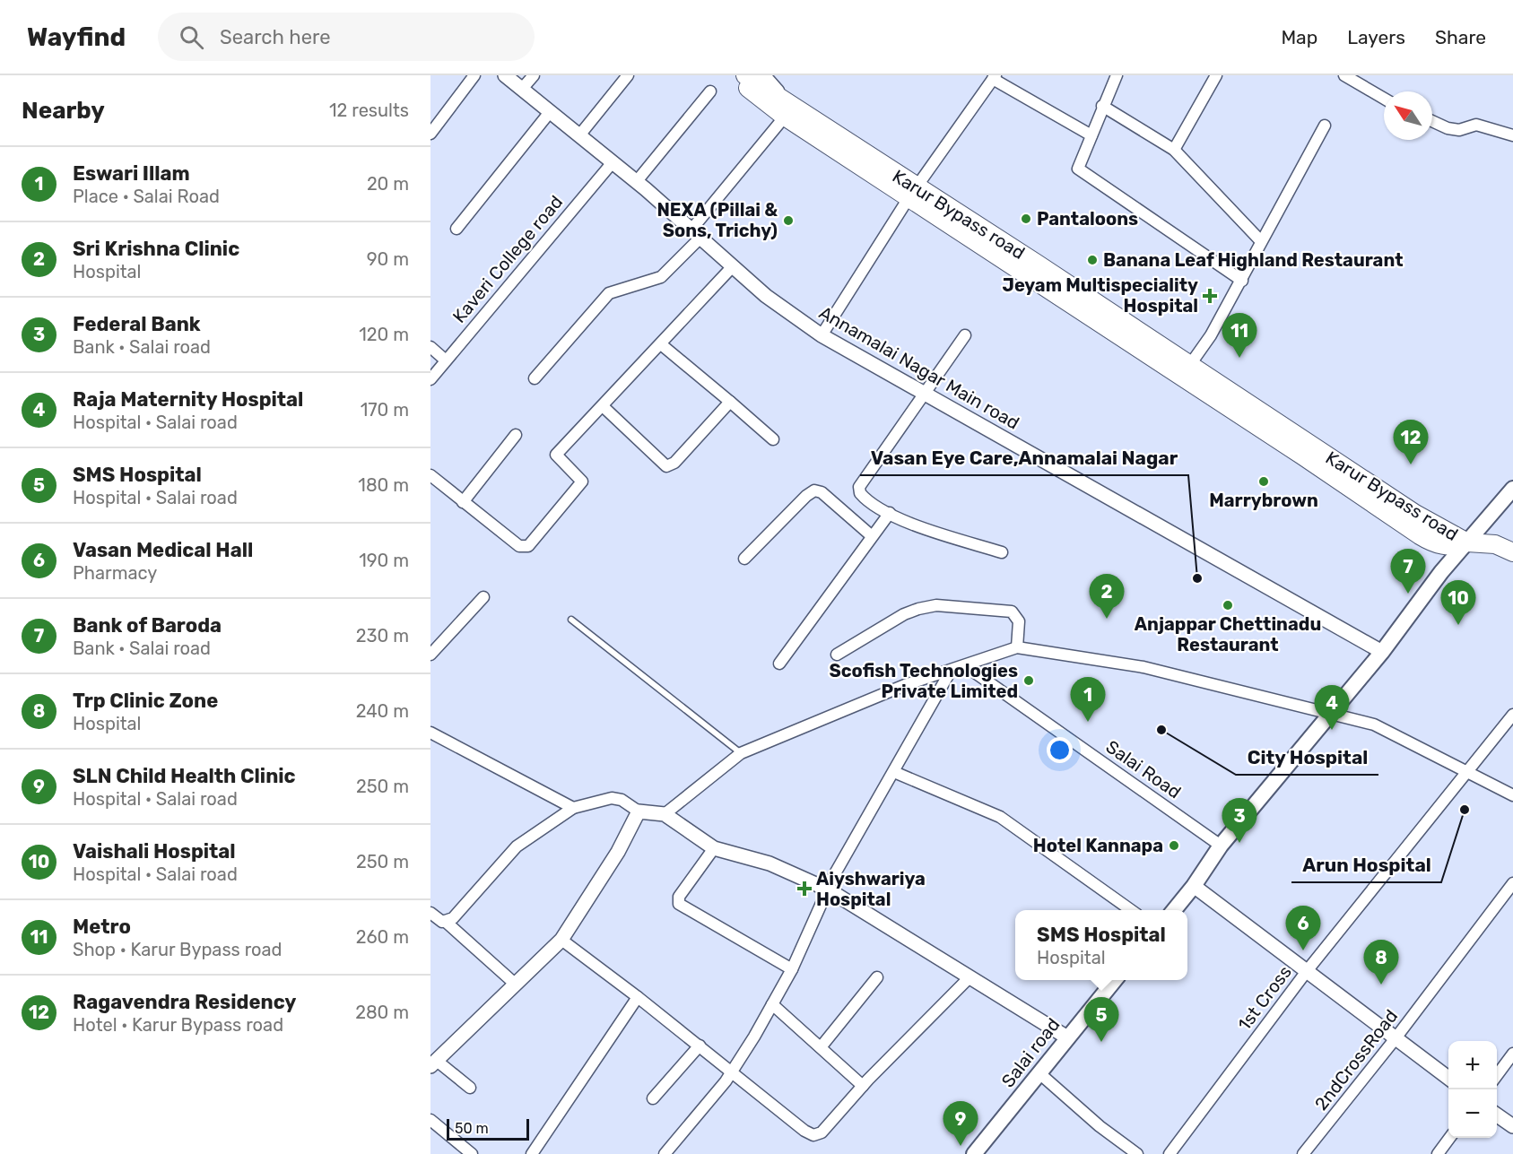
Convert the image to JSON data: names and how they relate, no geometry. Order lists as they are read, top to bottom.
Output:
{
  "streets": {
    "main road": ["Karur Bypass road", "Salai road"],
    "street": [
      "Kaveri College road",
      "Annamalai Nagar Main road",
      "Salai Road",
      "1st Cross",
      "2ndCrossRoad"
    ]
  },
  "crossings": [
    ["Kaveri College road", "Annamalai Nagar Main road"]
  ],
  "places": {
    "other": [
      "Pantaloons",
      "NEXA (Pillai & Sons, Trichy)",
      "Banana Leaf Highland Restaurant",
      "Marrybrown",
      "Vasan Eye Care,Annamalai Nagar",
      "Anjappar Chettinadu Restaurant",
      "Scofish Technologies Private Limited",
      "City Hospital",
      "Arun Hospital",
      "Hotel Kannapa"
    ],
    "health": ["Jeyam Multispeciality Hospital", "Aiyshwariya Hospital"]
  },
  "scale_bar": "50 m",
  "north": "top left",
  "page": {
    "header": "Wayfind",
    "search": "Search here",
    "nav": ["Map", "Layers", "Share"],
    "heading": ["Nearby", "12 results"],
    "list": [
      {
        "mark": "1",
        "name": "Eswari Illam",
        "note": "Place · Salai Road",
        "value": "20 m"
      },
      {
        "mark": "2",
        "name": "Sri Krishna Clinic",
        "note": "Hospital",
        "value": "90 m"
      },
      {
        "mark": "3",
        "name": "Federal Bank",
        "note": "Bank · Salai road",
        "value": "120 m"
      },
      {
        "mark": "4",
        "name": "Raja Maternity Hospital",
        "note": "Hospital · Salai road",
        "value": "170 m"
      },
      {
        "mark": "5",
        "name": "SMS Hospital",
        "note": "Hospital · Salai road",
        "value": "180 m"
      },
      {
        "mark": "6",
        "name": "Vasan Medical Hall",
        "note": "Pharmacy",
        "value": "190 m"
      },
      {
        "mark": "7",
        "name": "Bank of Baroda",
        "note": "Bank · Salai road",
        "value": "230 m"
      },
      {
        "mark": "8",
        "name": "Trp Clinic Zone",
        "note": "Hospital",
        "value": "240 m"
      },
      {
        "mark": "9",
        "name": "SLN Child Health Clinic",
        "note": "Hospital · Salai road",
        "value": "250 m"
      },
      {
        "mark": "10",
        "name": "Vaishali Hospital",
        "note": "Hospital · Salai road",
        "value": "250 m"
      },
      {
        "mark": "11",
        "name": "Metro",
        "note": "Shop · Karur Bypass road",
        "value": "260 m"
      },
      {
        "mark": "12",
        "name": "Ragavendra Residency",
        "note": "Hotel · Karur Bypass road",
        "value": "280 m"
      }
    ],
    "pins": [
      "11",
      "12",
      "7",
      "2",
      "10",
      "1",
      "4",
      "3",
      "6",
      "8",
      "5",
      "9"
    ],
    "popup": ["SMS Hospital", "Hospital"],
    "map_buttons": ["+", "−"],
    "scale": "50 m"
  }
}
